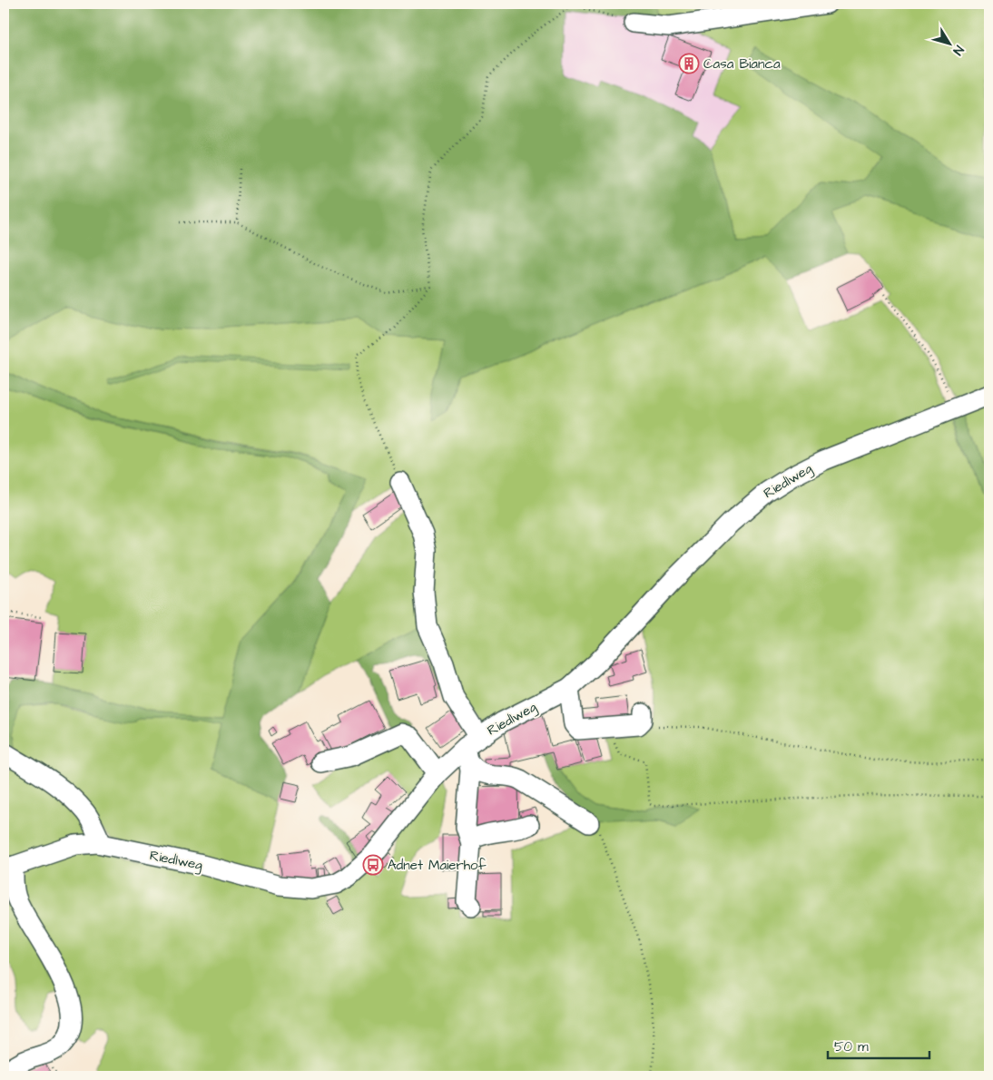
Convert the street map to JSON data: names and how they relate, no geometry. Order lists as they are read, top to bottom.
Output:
{
  "streets": {
    "street": ["Riedlweg"]
  },
  "places": {
    "building": ["Casa Bianca"],
    "bus stop": ["Adnet Maierhof"]
  },
  "scale_bar": "50 m",
  "north": "bottom right"
}
